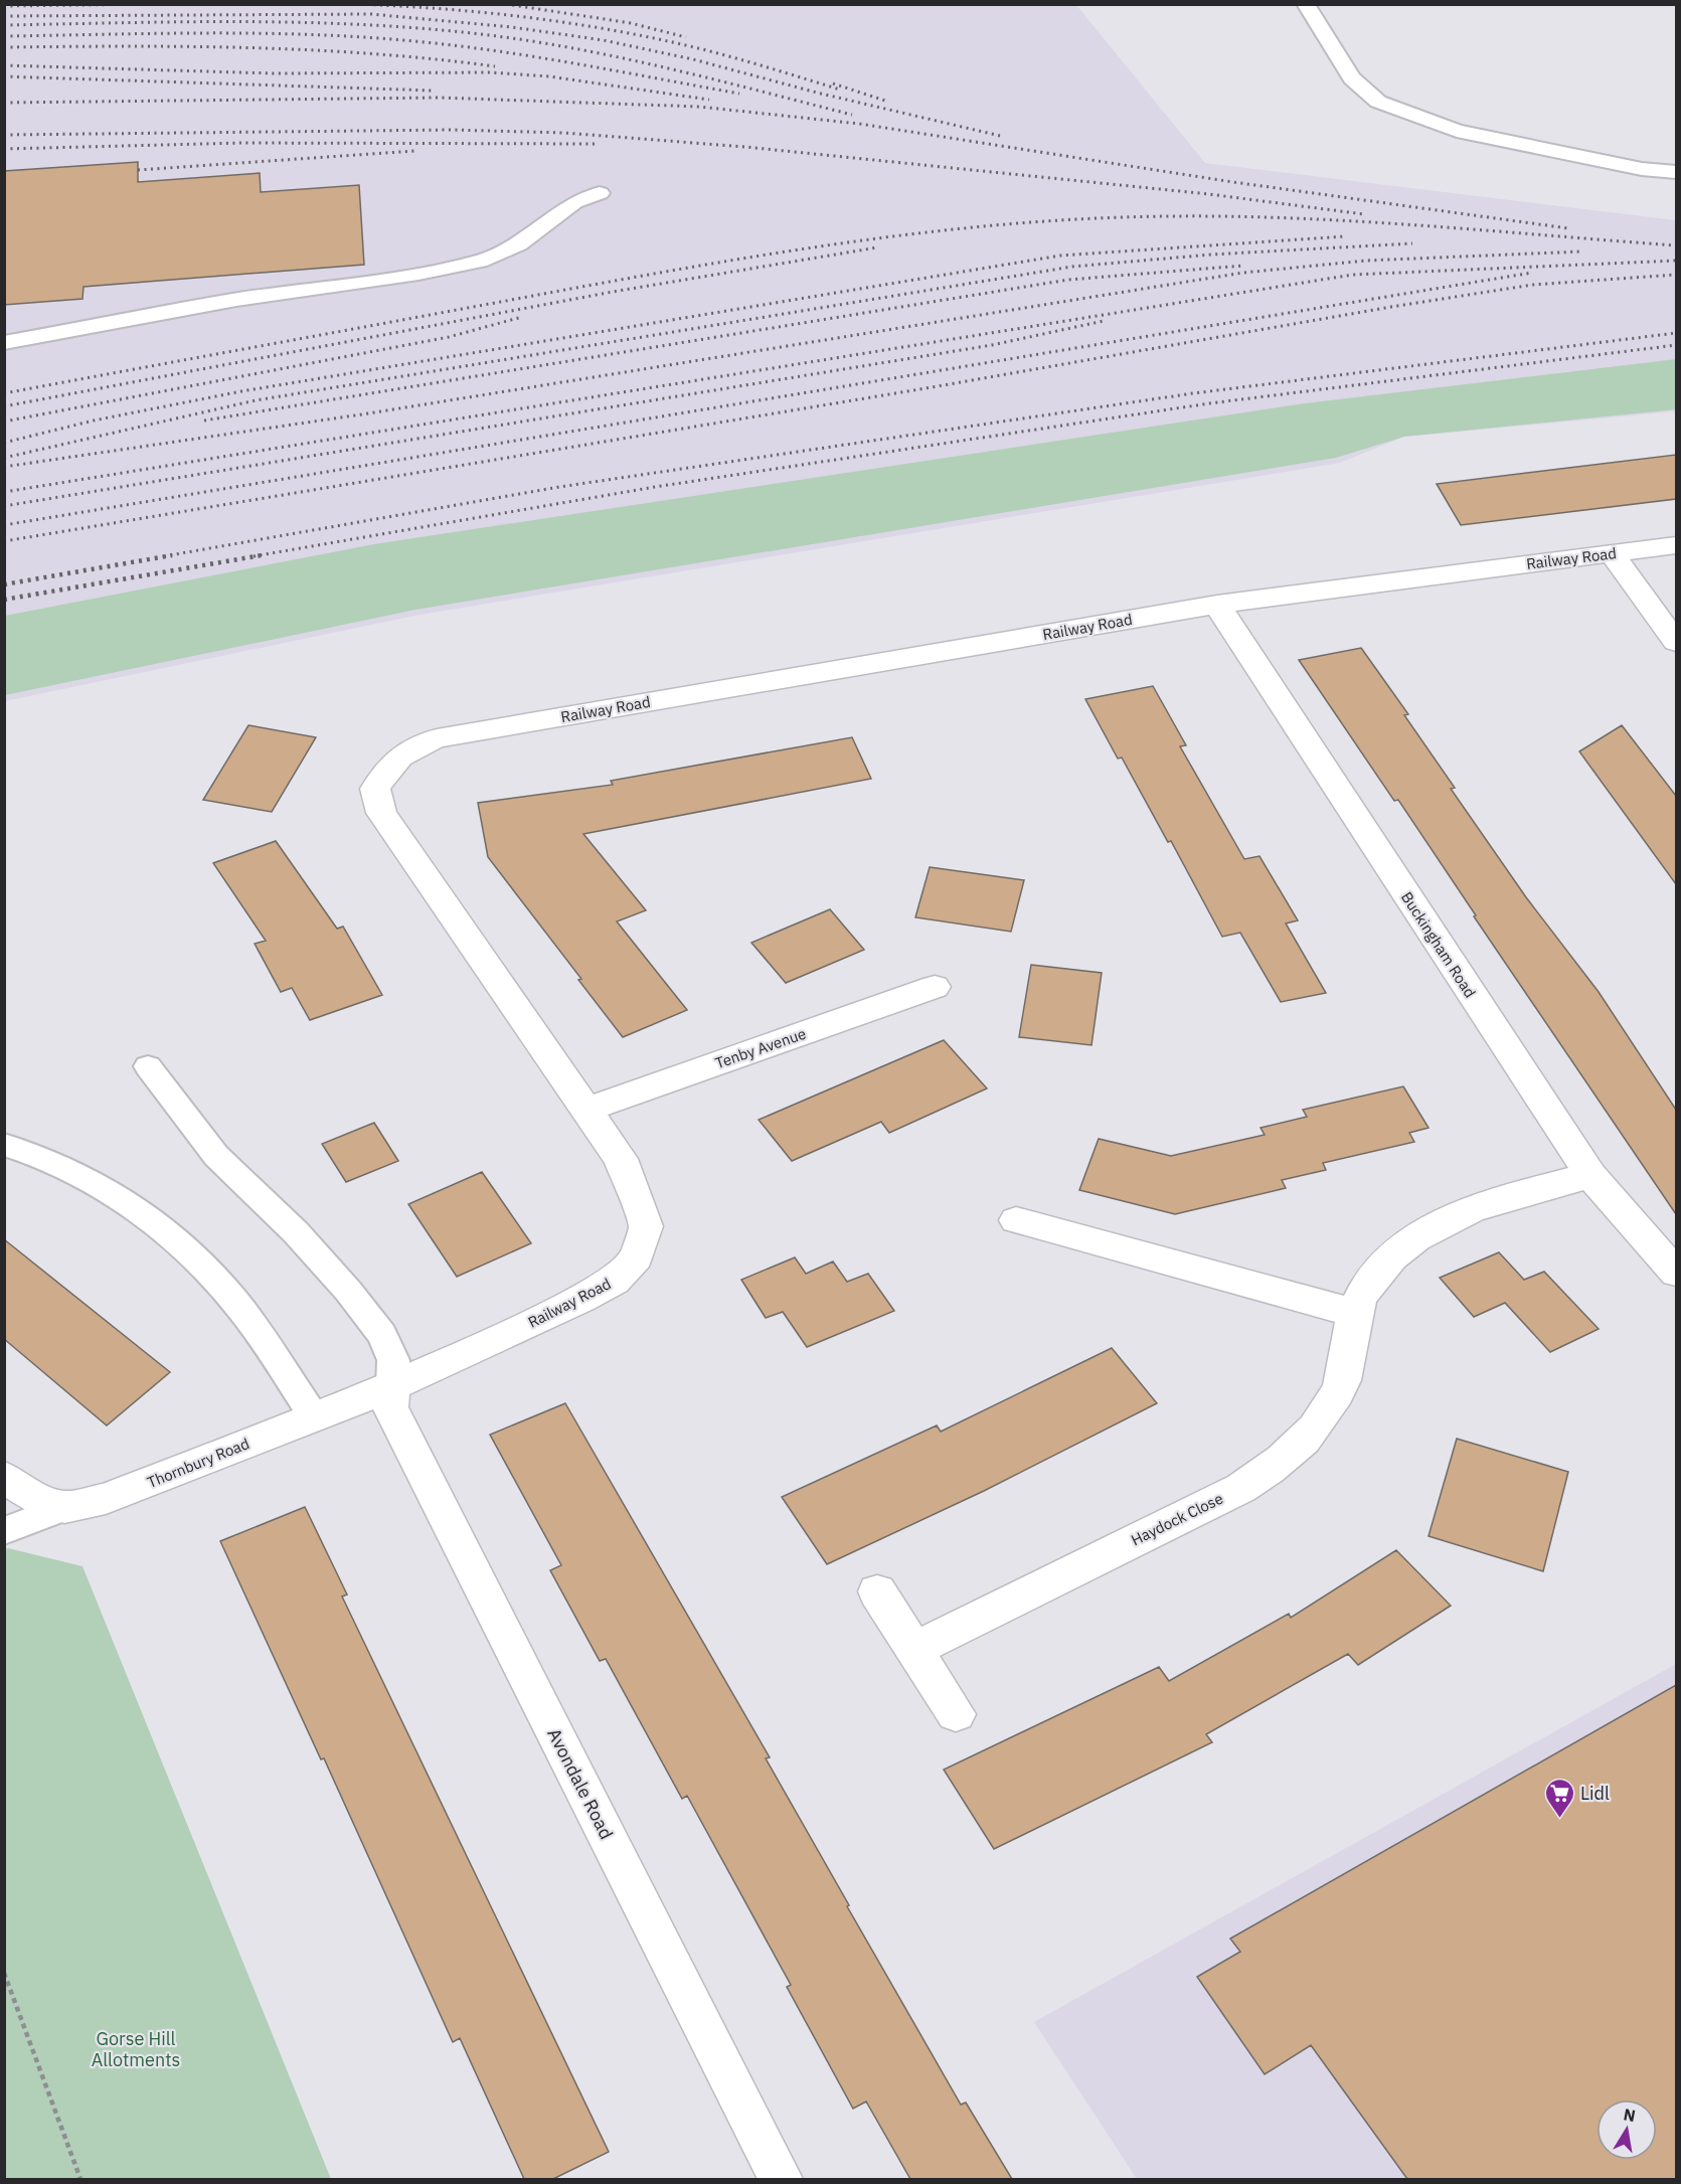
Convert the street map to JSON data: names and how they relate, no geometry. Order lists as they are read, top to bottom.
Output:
{
  "streets": {
    "street": [
      "Railway Road",
      "Buckingham Road",
      "Tenby Avenue",
      "Thornbury Road",
      "Haydock Close",
      "Avondale Road"
    ]
  },
  "crossings": [
    ["Railway Road", "Buckingham Road"],
    ["Railway Road", "Tenby Avenue"],
    ["Railway Road", "Thornbury Road"],
    ["Railway Road", "Avondale Road"],
    ["Buckingham Road", "Haydock Close"],
    ["Thornbury Road", "Avondale Road"]
  ],
  "parks": ["Gorse Hill Allotments"],
  "places": {
    "supermarket": ["Lidl"]
  },
  "north": "top"
}
